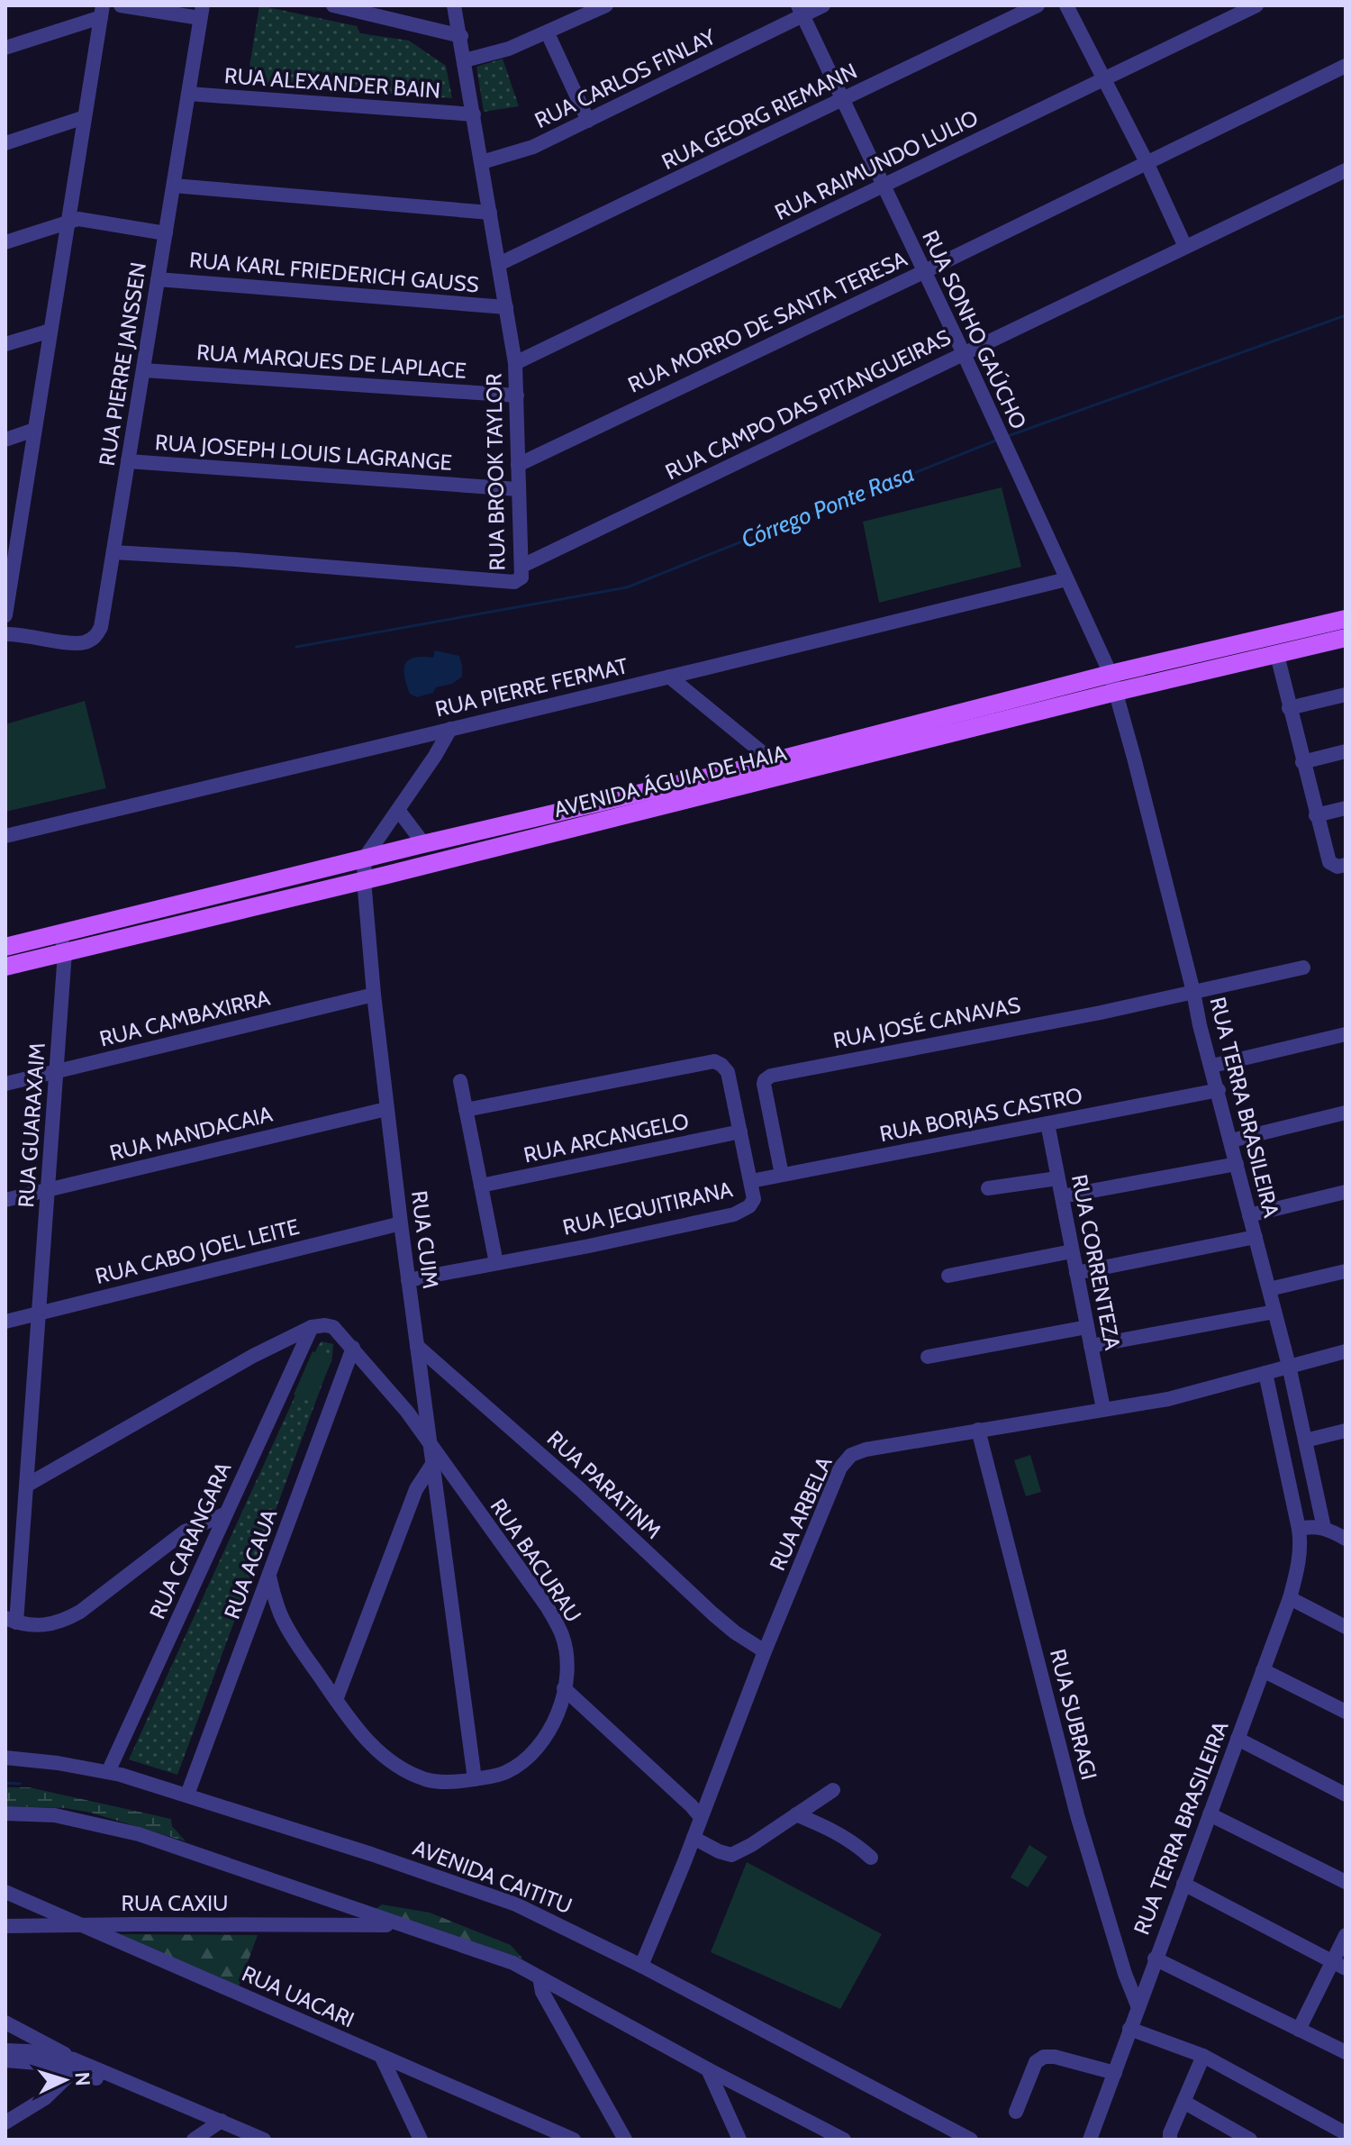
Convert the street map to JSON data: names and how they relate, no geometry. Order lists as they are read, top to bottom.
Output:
{
  "streets": {
    "main road": ["AVENIDA ÁGUIA DE HAIA"],
    "street": [
      "RUA CARLOS FINLAY",
      "RUA ALEXANDER BAIN",
      "RUA GEORG RIEMANN",
      "RUA RAIMUNDO LULIO",
      "RUA KARL FRIEDERICH GAUSS",
      "RUA MORRO DE SANTA TERESA",
      "RUA SONHO GAÚCHO",
      "RUA MARQUES DE LAPLACE",
      "RUA PIERRE JANSSEN",
      "RUA CAMPO DAS PITANGUEIRAS",
      "RUA JOSEPH LOUIS LAGRANGE",
      "RUA BROOK TAYLOR",
      "RUA PIERRE FERMAT",
      "RUA CAMBAXIRRA",
      "RUA JOSÉ CANAVAS",
      "RUA TERRA BRASILEIRA",
      "RUA BORJAS CASTRO",
      "RUA GUARAXAIM",
      "RUA MANDACAIA",
      "RUA ARCANGELO",
      "RUA JEQUITIRANA",
      "RUA CUIM",
      "RUA CABO JOEL LEITE",
      "RUA CORRENTEZA",
      "RUA PARATINM",
      "RUA ARBELA",
      "RUA CARANGARA",
      "RUA BACURAU",
      "RUA ACAUA",
      "RUA SUBRAGI",
      "AVENIDA CAITITU",
      "RUA CAXIU",
      "RUA UACARI"
    ]
  },
  "crossings": [
    ["RUA CARLOS FINLAY", "RUA SONHO GAÚCHO"],
    ["RUA CARLOS FINLAY", "RUA BROOK TAYLOR"],
    ["RUA ALEXANDER BAIN", "RUA PIERRE JANSSEN"],
    ["RUA ALEXANDER BAIN", "RUA BROOK TAYLOR"],
    ["RUA GEORG RIEMANN", "RUA SONHO GAÚCHO"],
    ["RUA GEORG RIEMANN", "RUA BROOK TAYLOR"],
    ["RUA RAIMUNDO LULIO", "RUA SONHO GAÚCHO"],
    ["RUA RAIMUNDO LULIO", "RUA BROOK TAYLOR"],
    ["RUA KARL FRIEDERICH GAUSS", "RUA PIERRE JANSSEN"],
    ["RUA KARL FRIEDERICH GAUSS", "RUA BROOK TAYLOR"],
    ["RUA MORRO DE SANTA TERESA", "RUA SONHO GAÚCHO"],
    ["RUA MORRO DE SANTA TERESA", "RUA BROOK TAYLOR"],
    ["RUA SONHO GAÚCHO", "RUA CAMPO DAS PITANGUEIRAS"],
    ["RUA SONHO GAÚCHO", "RUA PIERRE FERMAT"],
    ["RUA SONHO GAÚCHO", "AVENIDA ÁGUIA DE HAIA"],
    ["RUA SONHO GAÚCHO", "RUA TERRA BRASILEIRA"],
    ["RUA MARQUES DE LAPLACE", "RUA PIERRE JANSSEN"],
    ["RUA MARQUES DE LAPLACE", "RUA BROOK TAYLOR"],
    ["RUA PIERRE JANSSEN", "RUA JOSEPH LOUIS LAGRANGE"],
    ["RUA PIERRE JANSSEN", "RUA BROOK TAYLOR"],
    ["RUA CAMPO DAS PITANGUEIRAS", "RUA BROOK TAYLOR"],
    ["RUA JOSEPH LOUIS LAGRANGE", "RUA BROOK TAYLOR"],
    ["AVENIDA ÁGUIA DE HAIA", "RUA TERRA BRASILEIRA"],
    ["AVENIDA ÁGUIA DE HAIA", "RUA GUARAXAIM"],
    ["AVENIDA ÁGUIA DE HAIA", "RUA CUIM"],
    ["RUA CAMBAXIRRA", "RUA GUARAXAIM"],
    ["RUA CAMBAXIRRA", "RUA CUIM"],
    ["RUA JOSÉ CANAVAS", "RUA TERRA BRASILEIRA"],
    ["RUA JOSÉ CANAVAS", "RUA BORJAS CASTRO"],
    ["RUA TERRA BRASILEIRA", "RUA BORJAS CASTRO"],
    ["RUA TERRA BRASILEIRA", "RUA ARBELA"],
    ["RUA TERRA BRASILEIRA", "RUA SUBRAGI"],
    ["RUA BORJAS CASTRO", "RUA JEQUITIRANA"],
    ["RUA BORJAS CASTRO", "RUA CORRENTEZA"],
    ["RUA GUARAXAIM", "RUA MANDACAIA"],
    ["RUA GUARAXAIM", "RUA CABO JOEL LEITE"],
    ["RUA MANDACAIA", "RUA CUIM"],
    ["RUA ARCANGELO", "RUA JEQUITIRANA"],
    ["RUA JEQUITIRANA", "RUA CUIM"],
    ["RUA CUIM", "RUA CABO JOEL LEITE"],
    ["RUA CUIM", "RUA PARATINM"],
    ["RUA CUIM", "RUA BACURAU"],
    ["RUA CORRENTEZA", "RUA ARBELA"],
    ["RUA PARATINM", "RUA ARBELA"],
    ["RUA ARBELA", "RUA SUBRAGI"],
    ["RUA ARBELA", "AVENIDA CAITITU"],
    ["RUA CARANGARA", "RUA BACURAU"],
    ["RUA CARANGARA", "AVENIDA CAITITU"],
    ["RUA BACURAU", "RUA ACAUA"],
    ["RUA ACAUA", "AVENIDA CAITITU"],
    ["RUA CAXIU", "RUA UACARI"]
  ],
  "water": ["Córrego Ponte Rasa"],
  "north": "right"
}
